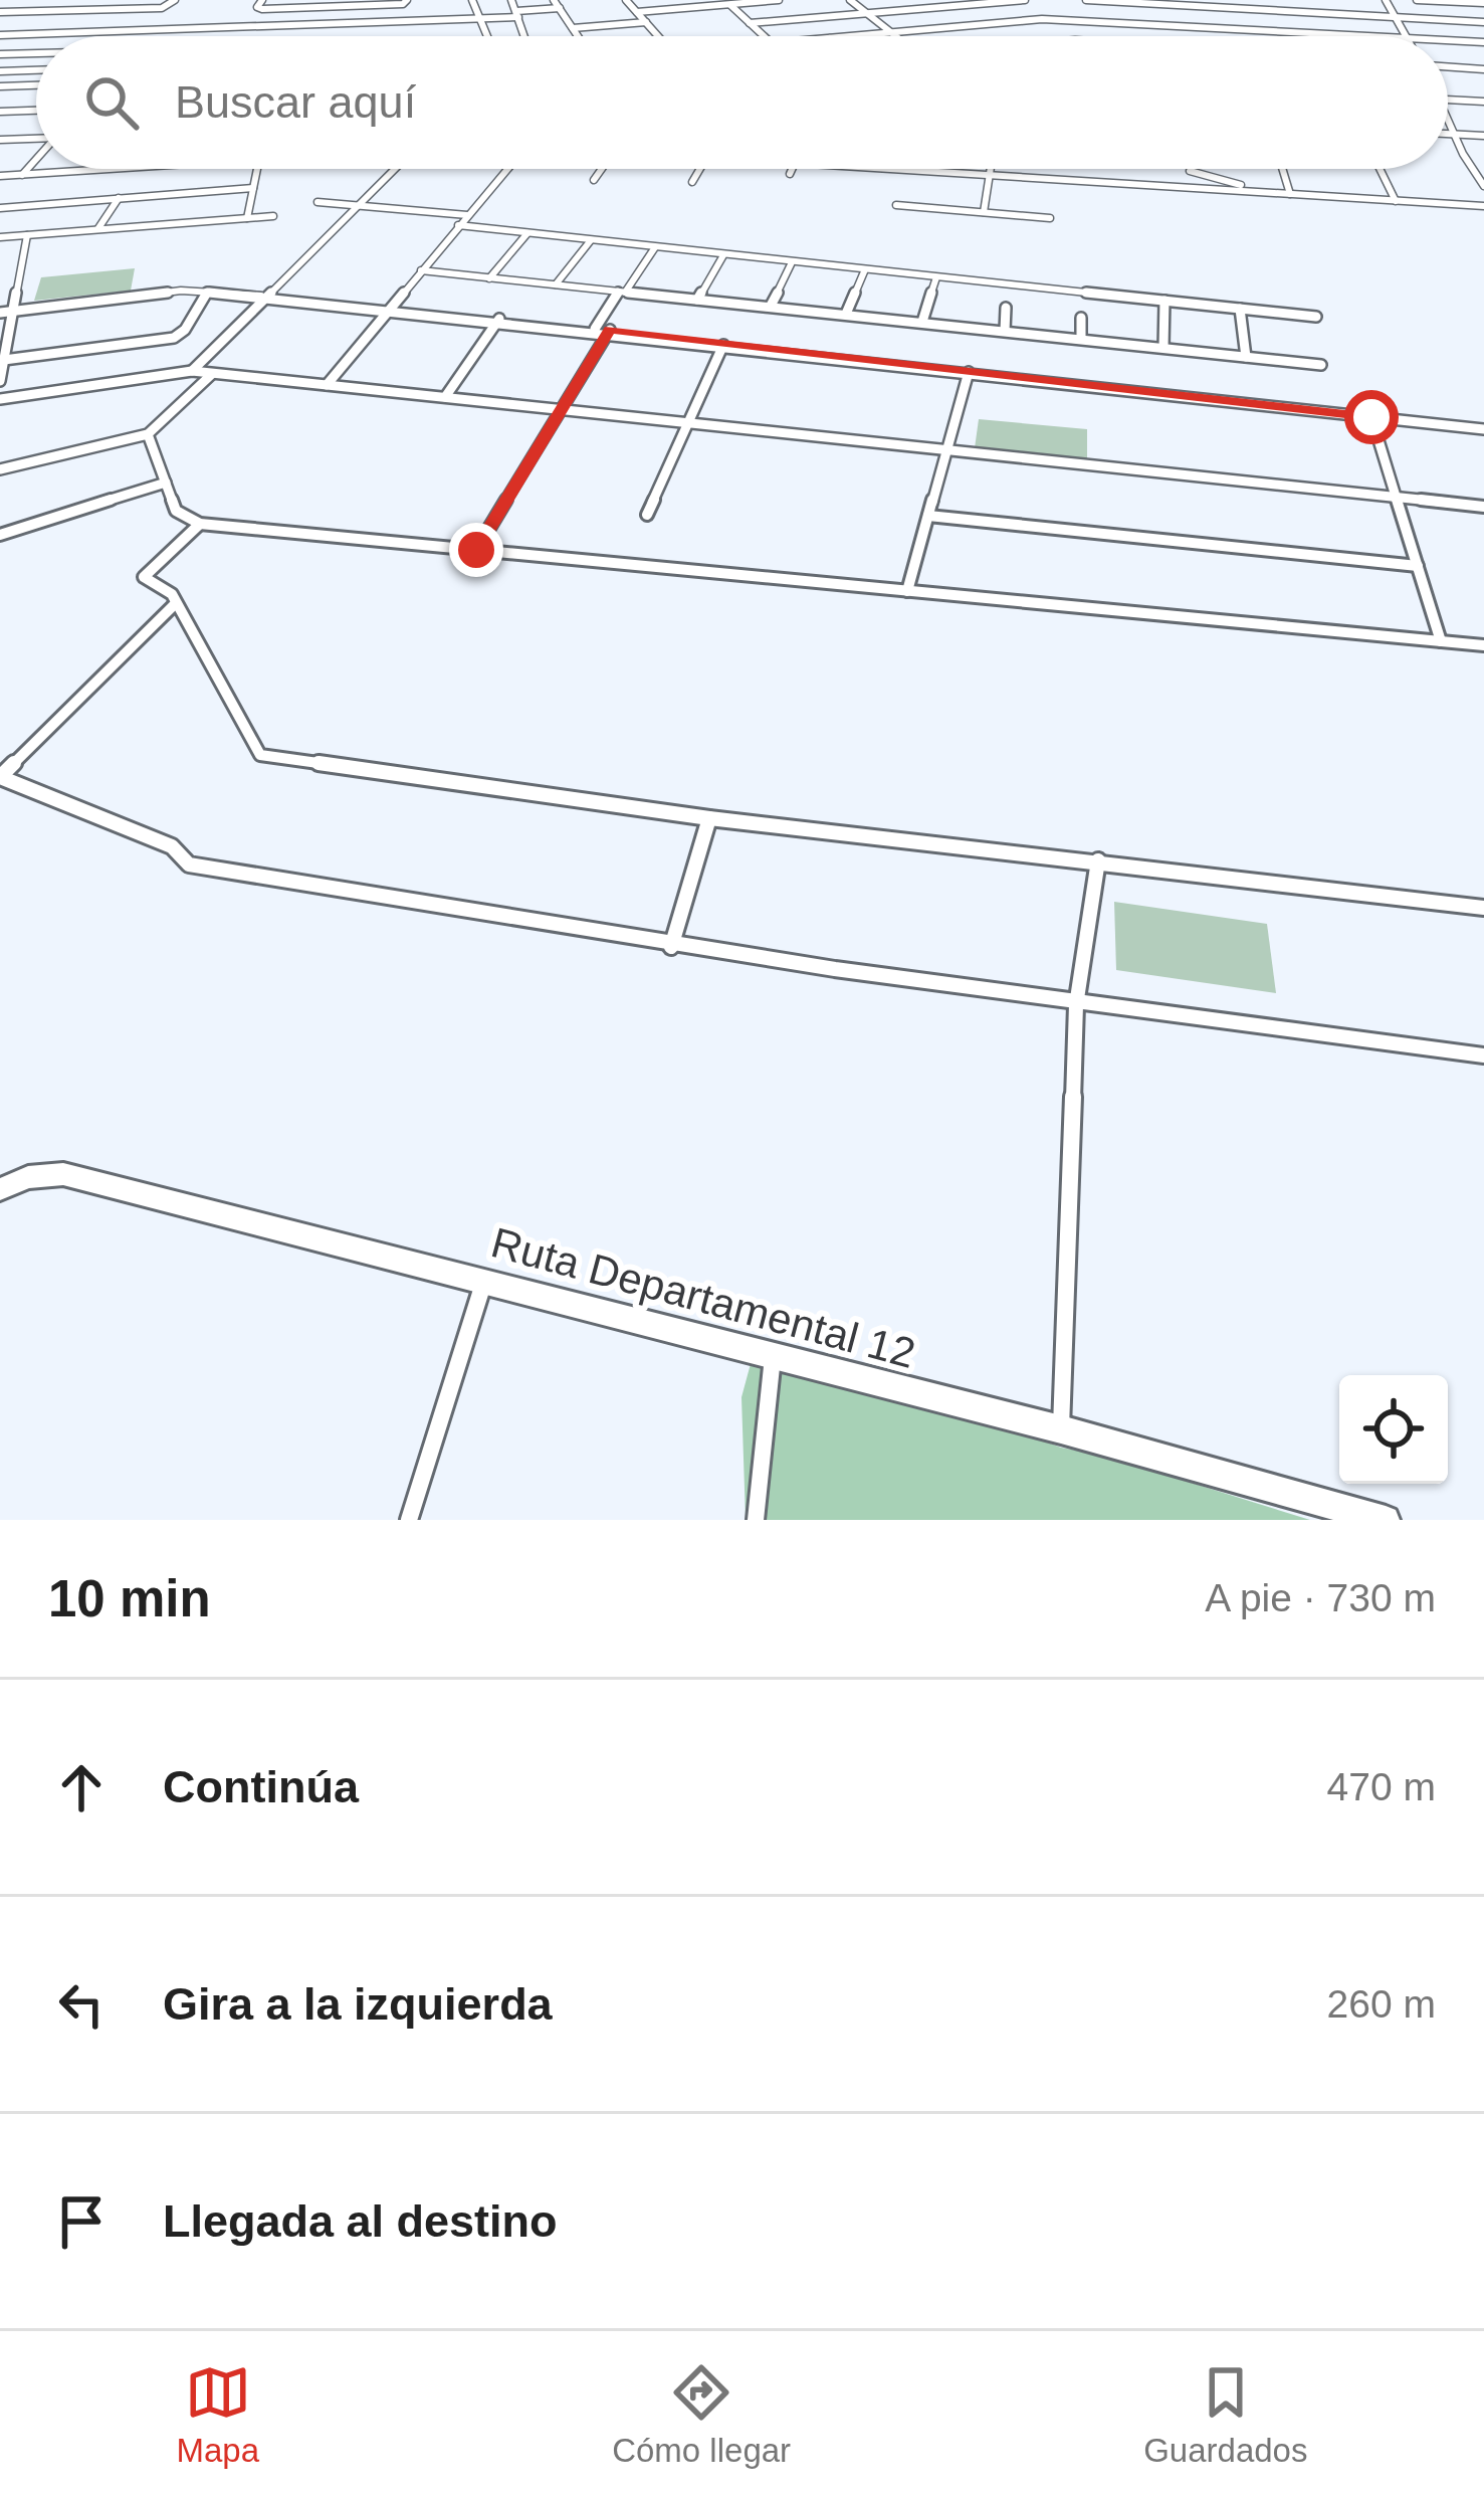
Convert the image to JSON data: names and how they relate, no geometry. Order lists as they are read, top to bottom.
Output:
{
  "streets": {
    "main road": ["Ruta Departamental 12"]
  },
  "page": {
    "search": "Buscar aquí",
    "heading": ["10 min", "A pie · 730 m"],
    "list": [
      ["Continúa", "470 m"],
      ["Gira a la izquierda", "260 m"],
      "Llegada al destino"
    ],
    "nav": ["Mapa", "Cómo llegar", "Guardados"]
  }
}
